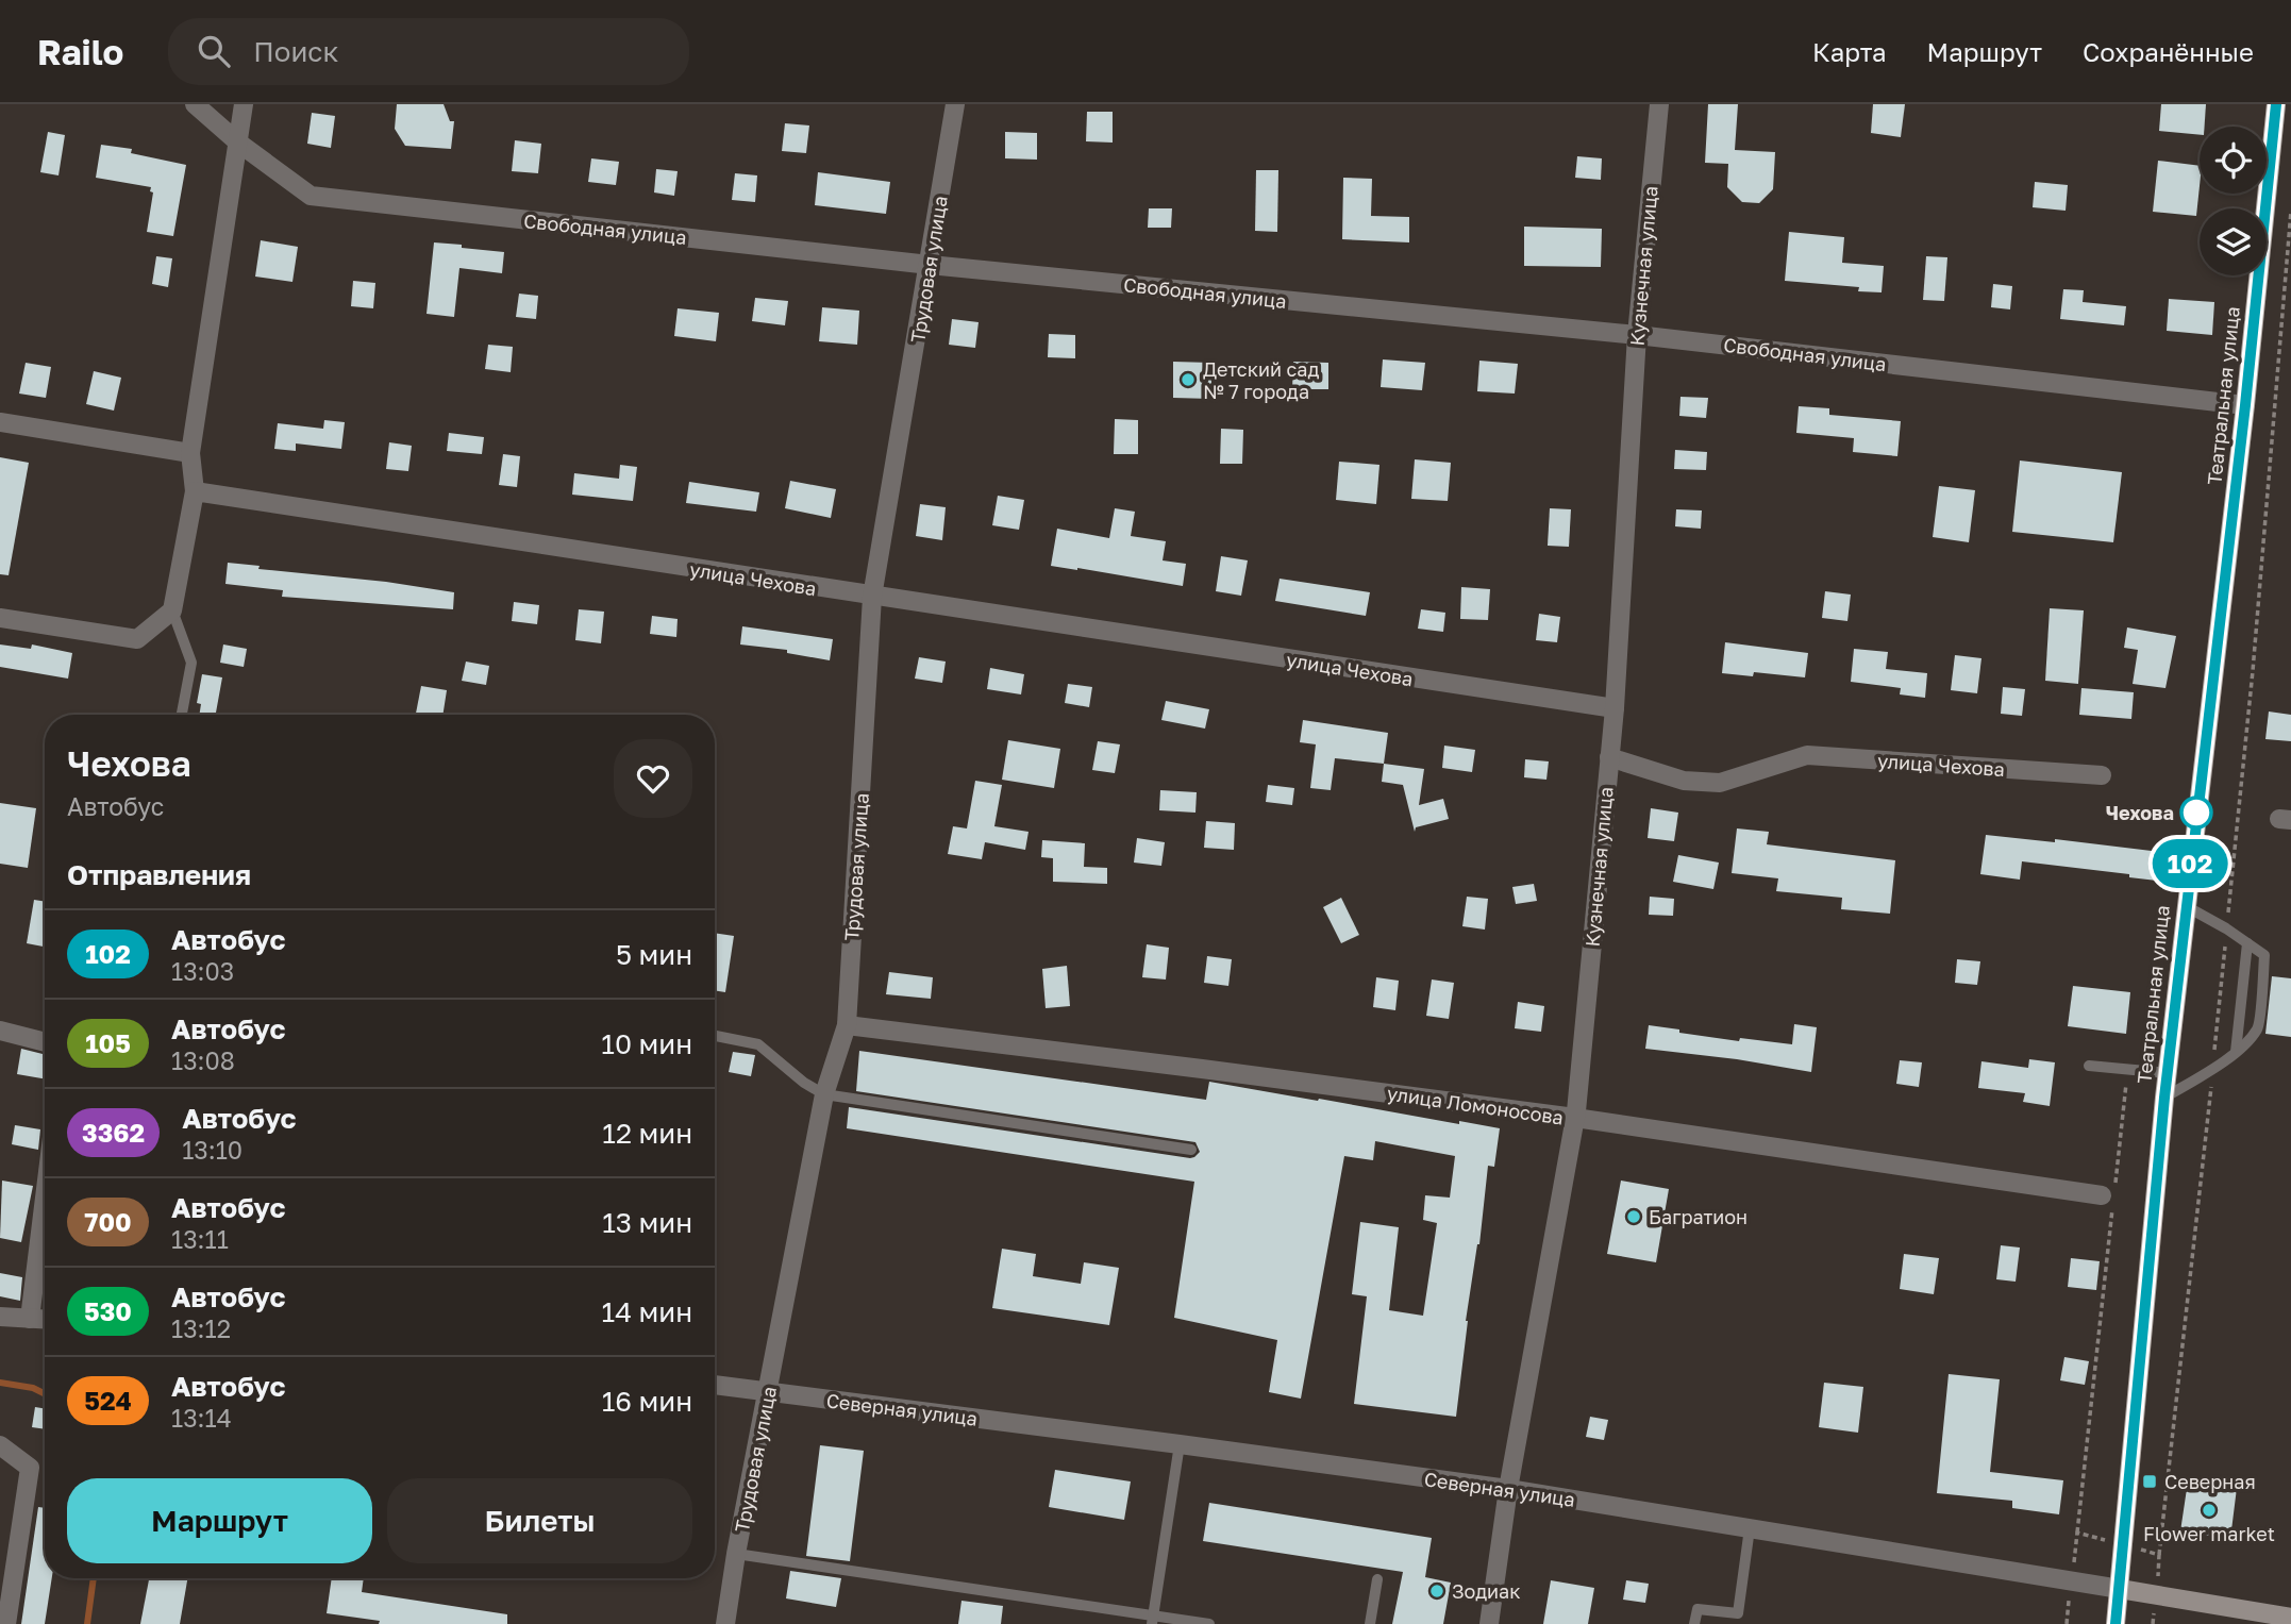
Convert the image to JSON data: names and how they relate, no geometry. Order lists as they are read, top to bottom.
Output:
{
  "streets": {
    "main road": ["Театральная улица", "Северная улица"],
    "street": [
      "Свободная улица",
      "Кузнечная улица",
      "Трудовая улица",
      "улица Чехова",
      "улица Ломоносова"
    ]
  },
  "crossings": [
    ["Свободная улица", "Кузнечная улица"],
    ["Свободная улица", "Трудовая улица"],
    ["Свободная улица", "Театральная улица"],
    ["Кузнечная улица", "улица Чехова"],
    ["Кузнечная улица", "улица Ломоносова"],
    ["Кузнечная улица", "Северная улица"],
    ["Трудовая улица", "улица Чехова"],
    ["Трудовая улица", "улица Ломоносова"],
    ["Трудовая улица", "Северная улица"],
    ["Театральная улица", "Северная улица"]
  ],
  "places": {
    "other": [
      "Детский сад № 7 города",
      "Чехова",
      "Багратион",
      "Flower market",
      "Зодиак"
    ],
    "transit": ["Северная"]
  },
  "lines": ["bus line 102"],
  "page": {
    "header": "Railo",
    "search": "Поиск",
    "nav": ["Карта", "Маршрут", "Сохранённые"],
    "on_map": "102",
    "heading": [
      ["Чехова", "Автобус"],
      "Отправления"
    ],
    "list": [
      {
        "mark": "102",
        "name": "Автобус",
        "note": "13:03",
        "value": "5 мин"
      },
      {
        "mark": "105",
        "name": "Автобус",
        "note": "13:08",
        "value": "10 мин"
      },
      {
        "mark": "3362",
        "name": "Автобус",
        "note": "13:10",
        "value": "12 мин"
      },
      {
        "mark": "700",
        "name": "Автобус",
        "note": "13:11",
        "value": "13 мин"
      },
      {
        "mark": "530",
        "name": "Автобус",
        "note": "13:12",
        "value": "14 мин"
      },
      {
        "mark": "524",
        "name": "Автобус",
        "note": "13:14",
        "value": "16 мин"
      }
    ],
    "buttons": ["Маршрут", "Билеты"]
  }
}
